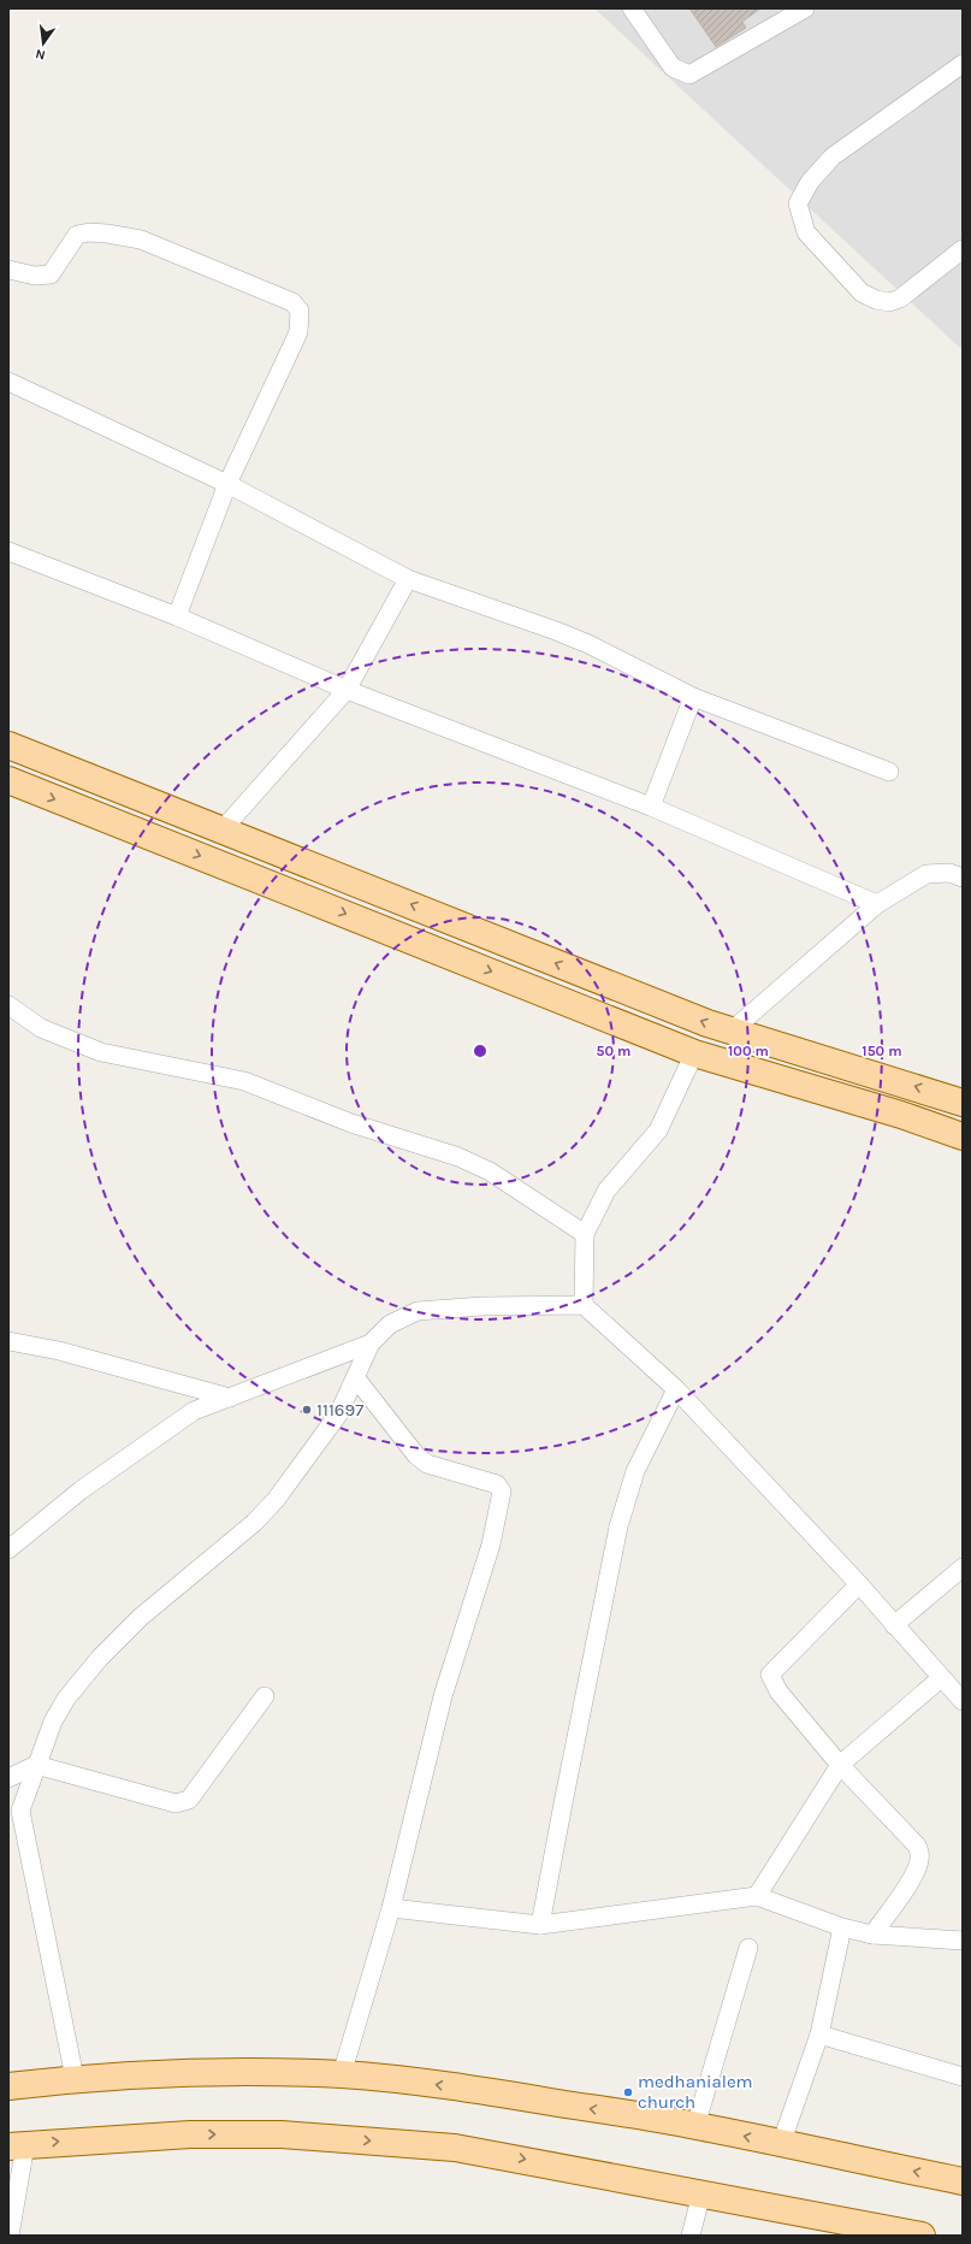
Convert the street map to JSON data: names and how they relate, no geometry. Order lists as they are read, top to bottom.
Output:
{
  "places": ["111697", "medhanialem church"],
  "north": "bottom",
  "rings": ["50 m", "100 m", "150 m"]
}
